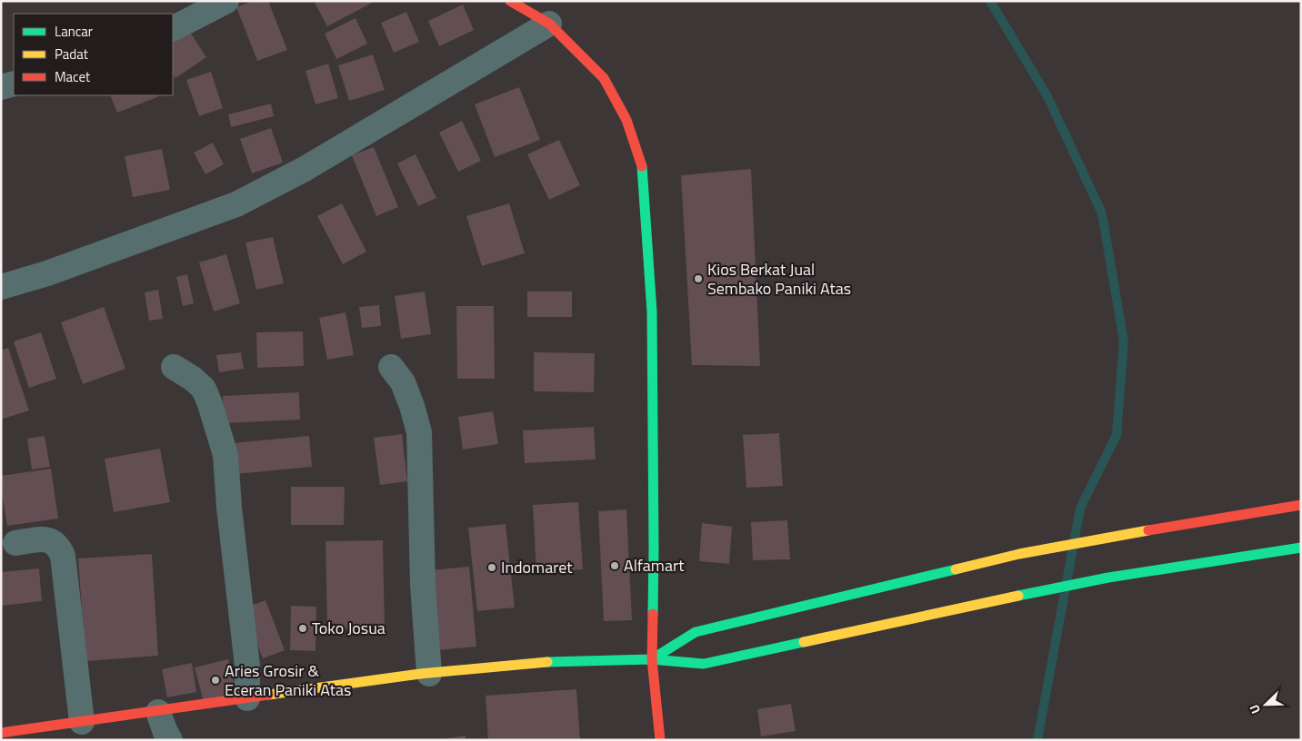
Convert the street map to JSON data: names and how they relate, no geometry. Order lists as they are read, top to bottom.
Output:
{
  "places": [
    "Kios Berkat Jual Sembako Paniki Atas",
    "Alfamart",
    "Indomaret",
    "Toko Josua",
    "Aries Grosir & Eceran Paniki Atas"
  ],
  "legend": ["Lancar", "Padat", "Macet"],
  "north": "bottom left"
}
